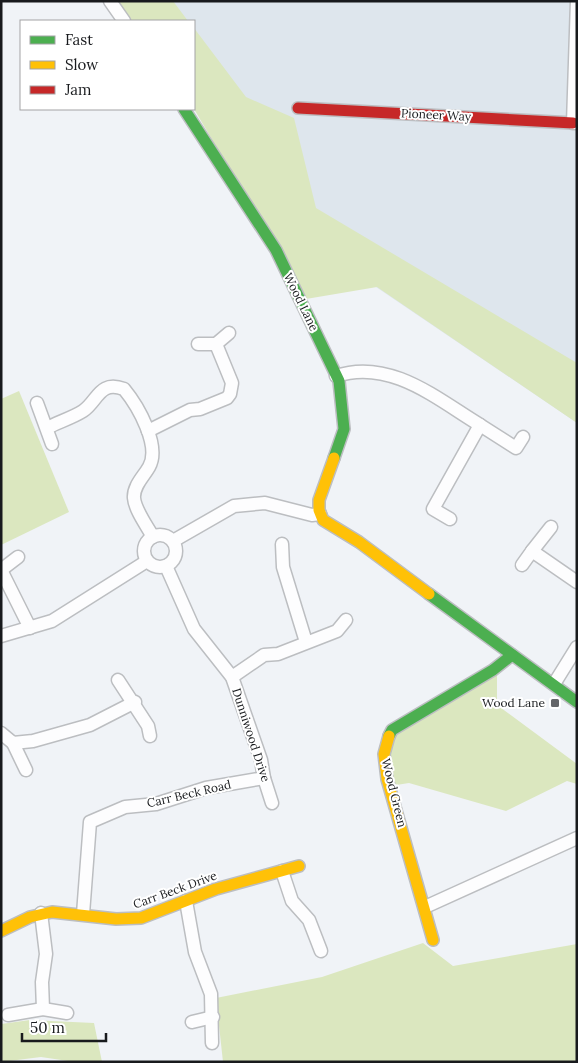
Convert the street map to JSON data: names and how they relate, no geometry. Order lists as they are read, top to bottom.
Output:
{
  "streets": {
    "street": [
      "Pioneer Way",
      "Wood Lane",
      "Dunniwood Drive",
      "Wood Green",
      "Carr Beck Road",
      "Carr Beck Drive"
    ]
  },
  "crossings": [
    ["Dunniwood Drive", "Carr Beck Road"],
    ["Carr Beck Road", "Carr Beck Drive"]
  ],
  "places": {
    "transit": ["Wood Lane"]
  },
  "legend": ["Fast", "Slow", "Jam"],
  "scale_bar": "50 m"
}
